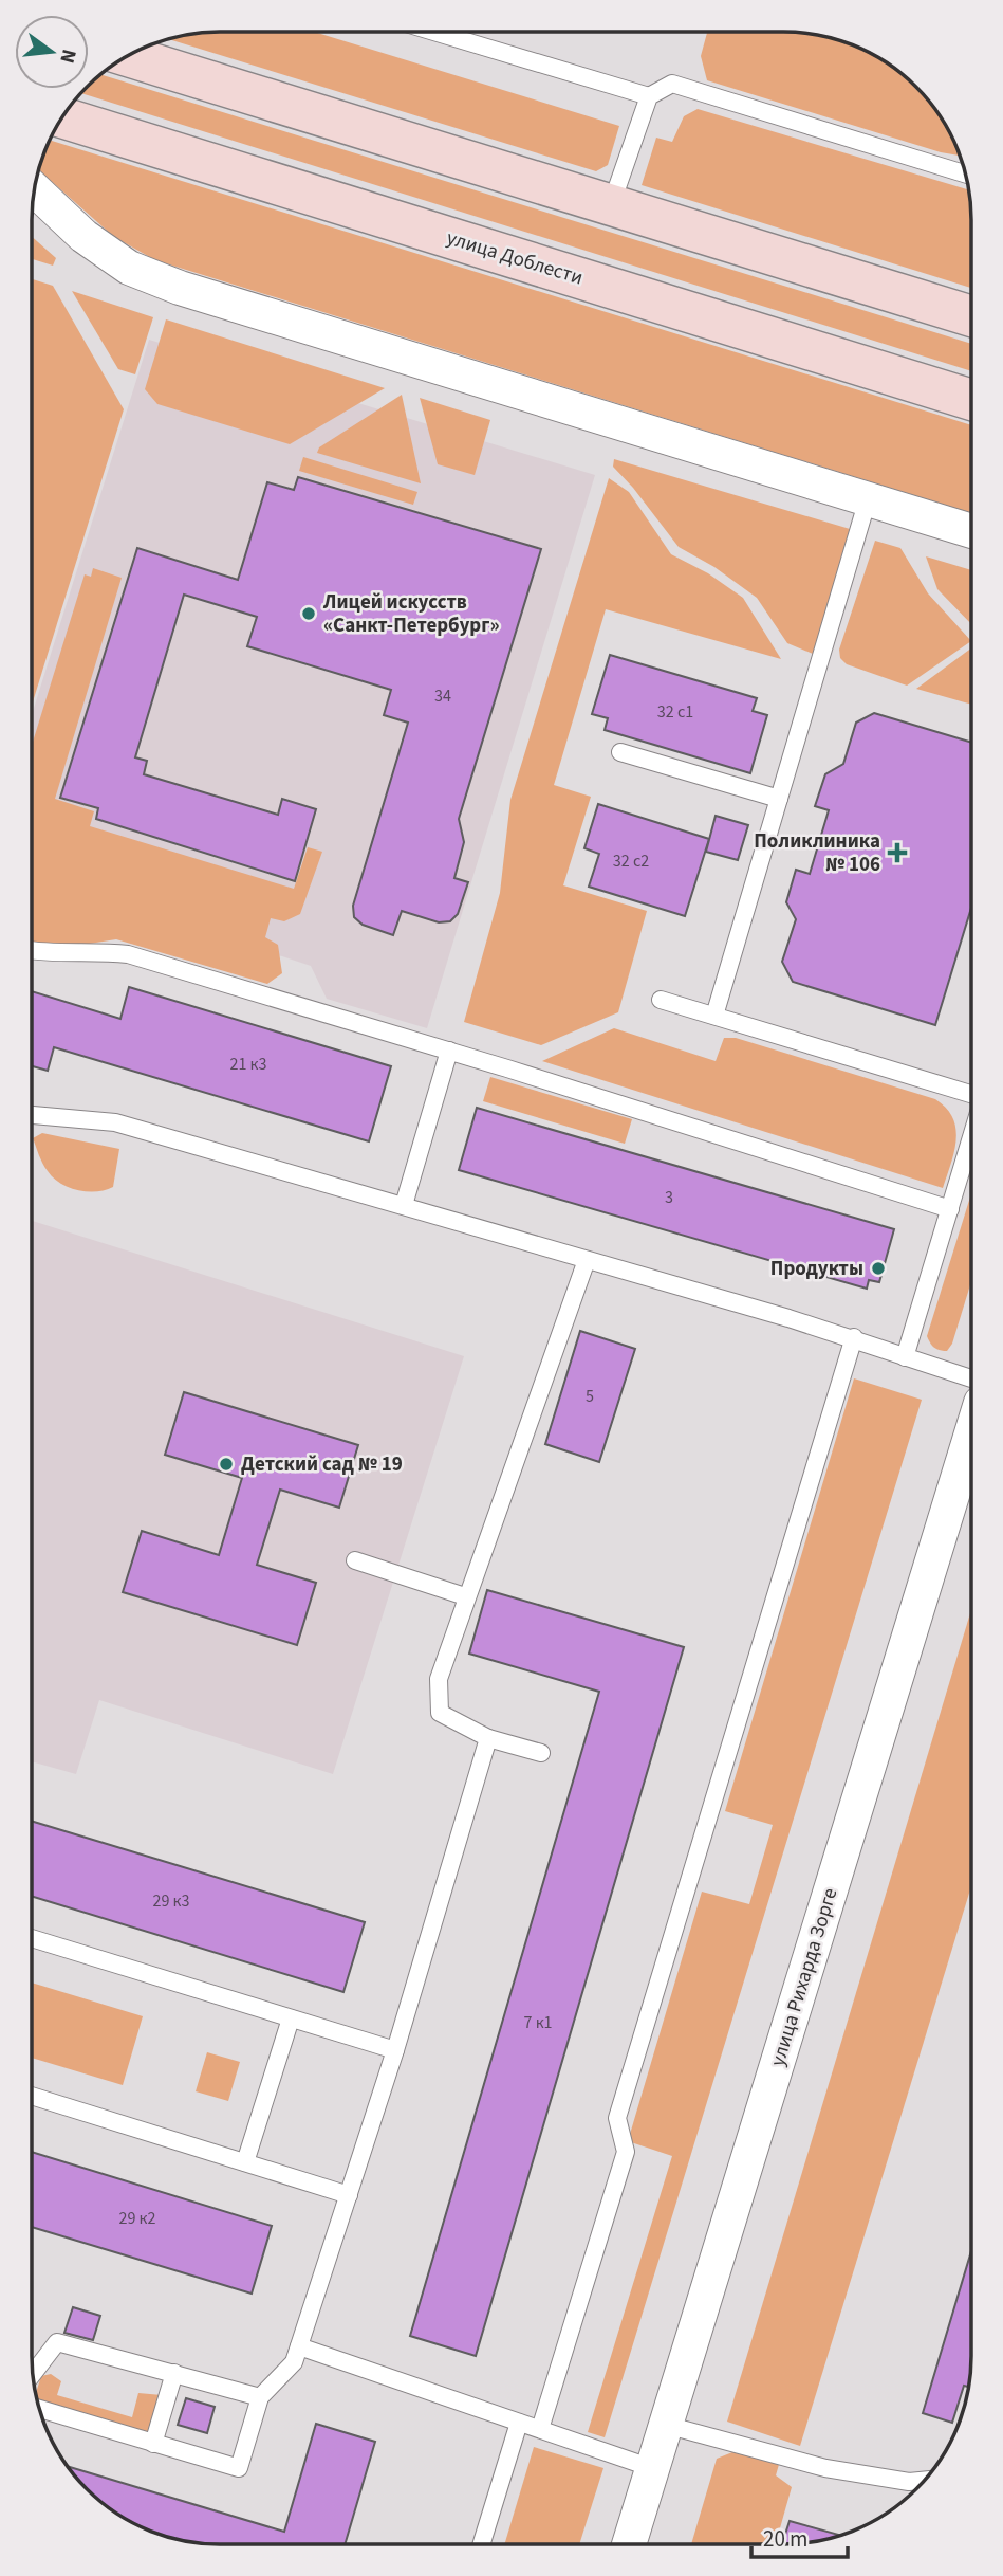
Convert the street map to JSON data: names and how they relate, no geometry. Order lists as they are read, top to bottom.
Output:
{
  "streets": {
    "main road": ["улица Доблести"],
    "street": ["улица Рихарда Зорге"]
  },
  "places": {
    "other": ["Лицей искусств «Санкт-Петербург»", "Продукты", "Детский сад № 19"],
    "health": ["Поликлиника № 106"]
  },
  "house_numbers": [
    "34",
    "32 с1",
    "32 с2",
    "21 к3",
    "3",
    "5",
    "29 к3",
    "7 к1",
    "29 к2"
  ],
  "scale_bar": "20 m",
  "north": "right"
}
